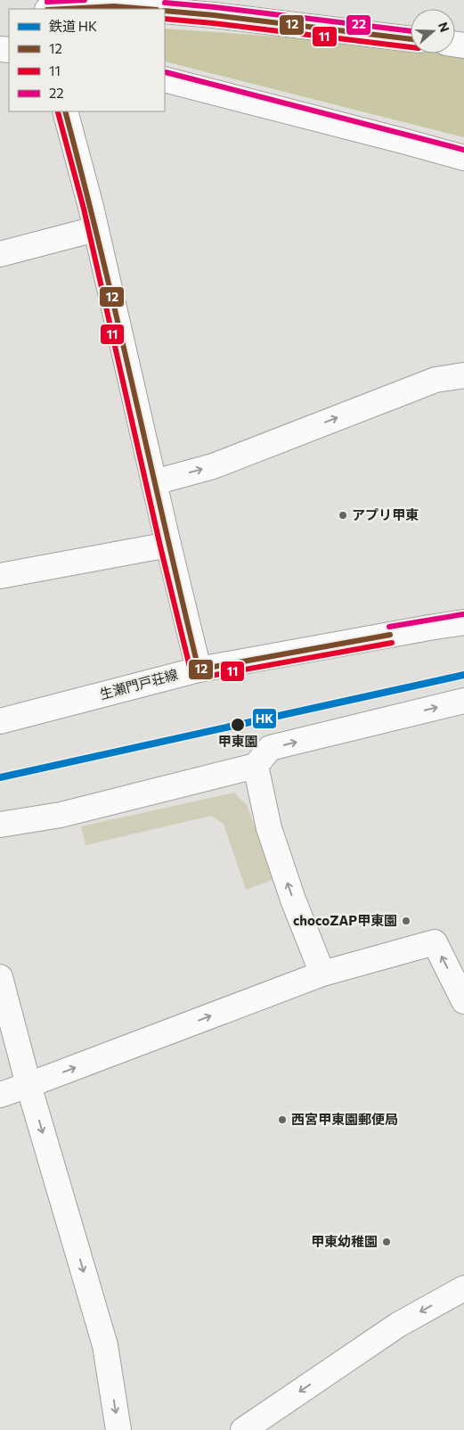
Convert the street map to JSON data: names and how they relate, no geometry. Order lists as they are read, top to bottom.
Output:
{
  "streets": {
    "street": ["生瀬門戸荘線"]
  },
  "places": [
    "アプリ甲東",
    "甲東園",
    "chocoZAP甲東園",
    "西宮甲東園郵便局",
    "甲東幼稚園"
  ],
  "lines": [
    "transit line 22",
    "transit line 12",
    "transit line 11",
    "rail line HK"
  ],
  "legend": [
    "鉄道 HK",
    "12",
    "11",
    "22"
  ],
  "north": "right"
}
